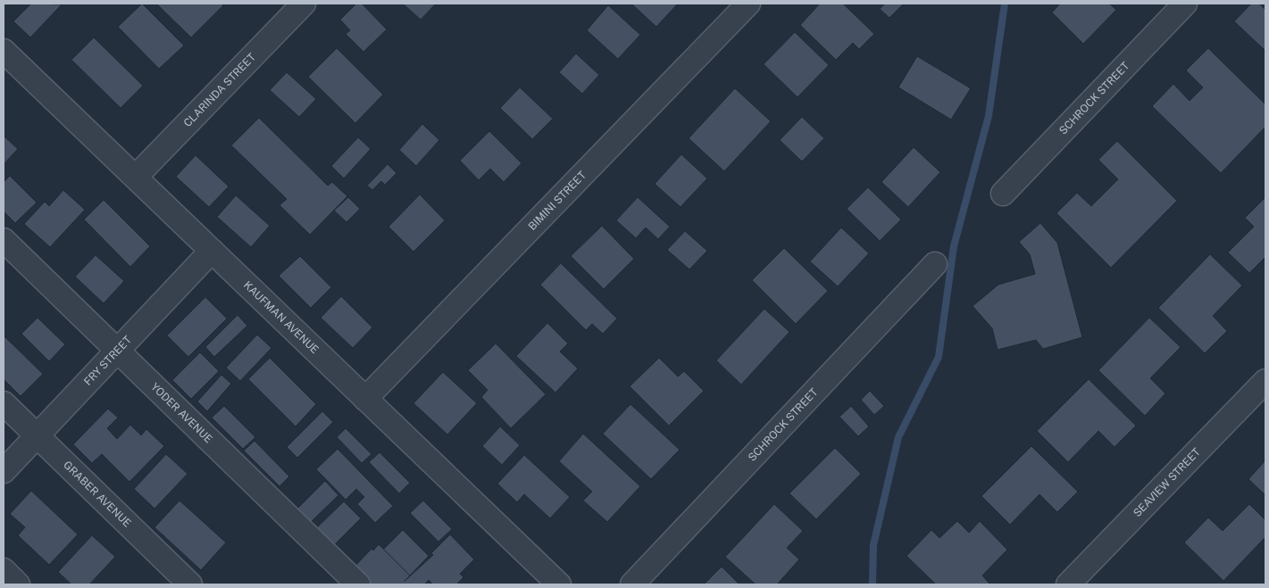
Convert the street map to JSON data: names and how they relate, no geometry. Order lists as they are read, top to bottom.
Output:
{
  "streets": {
    "street": [
      "CLARINDA STREET",
      "SCHROCK STREET",
      "BIMINI STREET",
      "KAUFMAN AVENUE",
      "FRY STREET",
      "YODER AVENUE",
      "SEAVIEW STREET",
      "GRABER AVENUE"
    ]
  },
  "crossings": [
    ["CLARINDA STREET", "KAUFMAN AVENUE"],
    ["BIMINI STREET", "KAUFMAN AVENUE"],
    ["KAUFMAN AVENUE", "FRY STREET"],
    ["FRY STREET", "YODER AVENUE"],
    ["FRY STREET", "GRABER AVENUE"]
  ]
}
